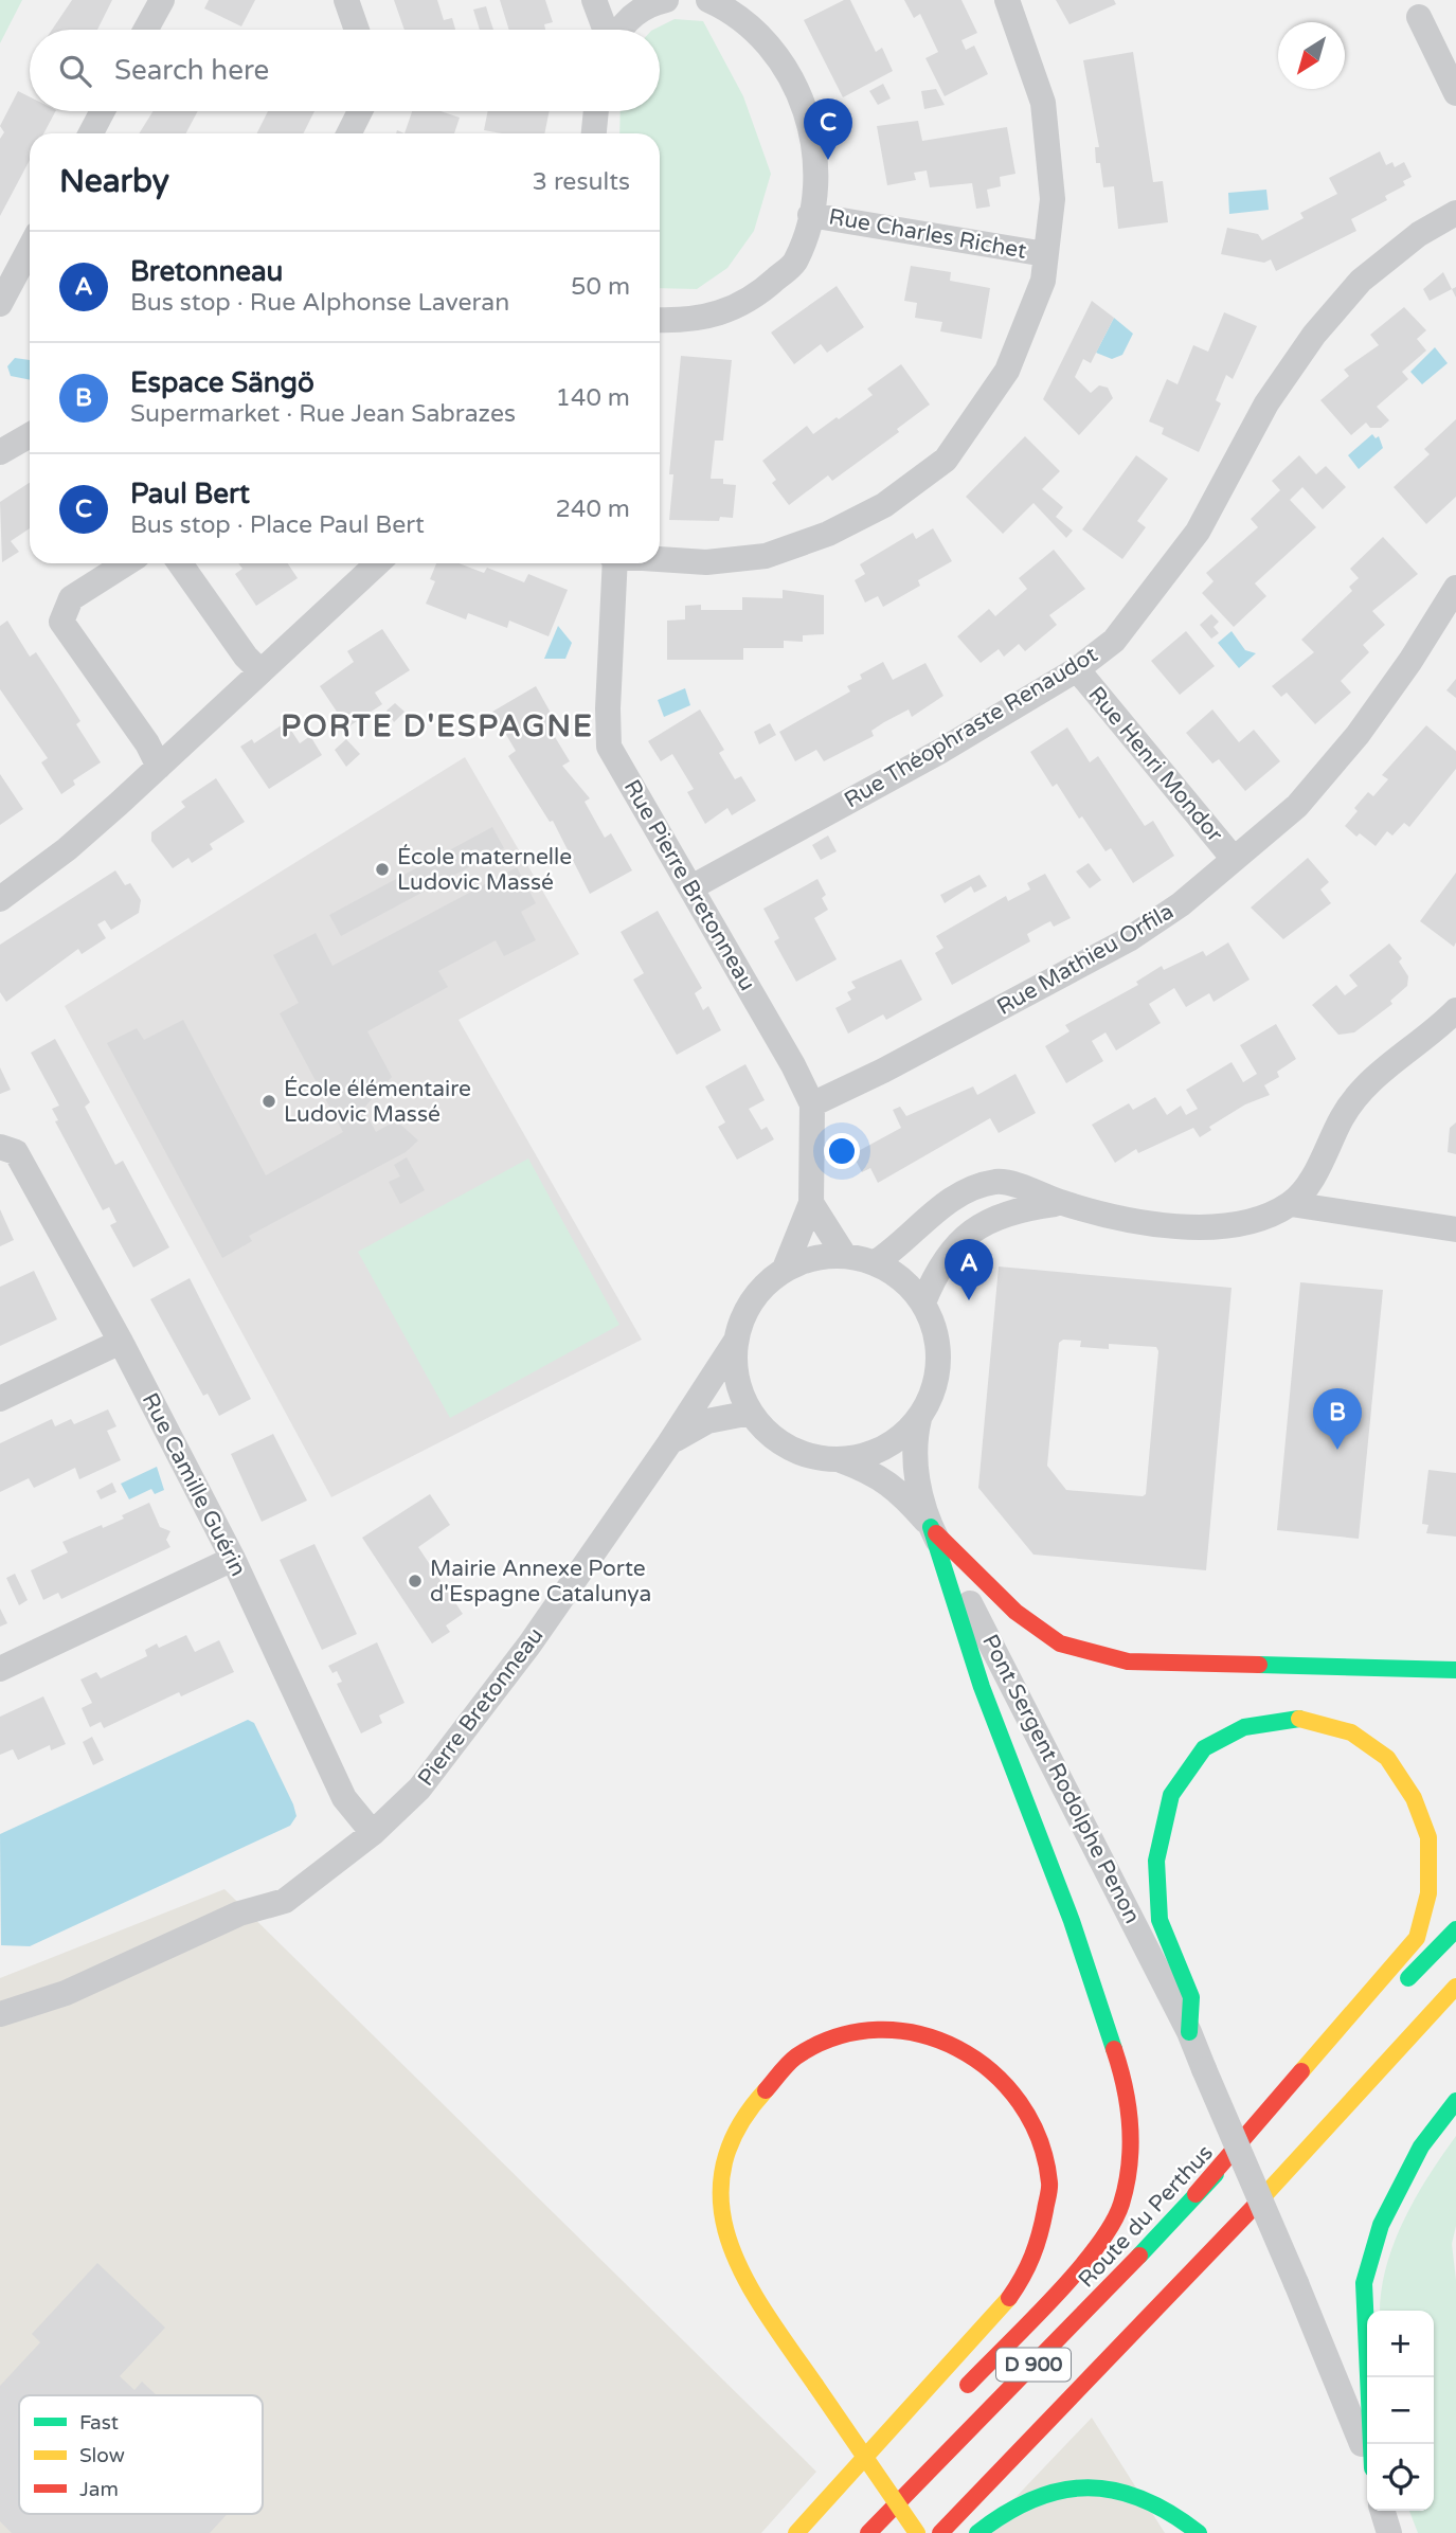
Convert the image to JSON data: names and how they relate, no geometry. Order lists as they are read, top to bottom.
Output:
{
  "streets": {
    "main road": ["Route du Perthus", "D 900"],
    "street": [
      "Rue Charles Richet",
      "Rue Théophraste Renaudot",
      "Rue Henri Mondor",
      "Rue Pierre Bretonneau",
      "Rue Mathieu Orfila",
      "Rue Camille Guérin",
      "Pierre Bretonneau",
      "Pont Sergent Rodolphe Penon"
    ]
  },
  "crossings": [
    ["Rue Théophraste Renaudot", "Rue Henri Mondor"],
    ["Rue Théophraste Renaudot", "Rue Pierre Bretonneau"],
    ["Rue Henri Mondor", "Rue Mathieu Orfila"],
    ["Rue Pierre Bretonneau", "Rue Mathieu Orfila"],
    ["Rue Pierre Bretonneau", "Pierre Bretonneau"],
    ["Rue Pierre Bretonneau", "Pont Sergent Rodolphe Penon"],
    ["Rue Camille Guérin", "Pierre Bretonneau"],
    ["Pierre Bretonneau", "Pont Sergent Rodolphe Penon"]
  ],
  "districts": ["PORTE D'ESPAGNE"],
  "places": ["École maternelle Ludovic Massé", "École élémentaire Ludovic Massé", "Mairie Annexe Porte d'Espagne Catalunya"],
  "legend": ["Fast", "Slow", "Jam"],
  "north": "bottom left",
  "page": {
    "search": "Search here",
    "pins": ["C", "A", "B"],
    "heading": ["Nearby", "3 results"],
    "list": [
      {
        "mark": "A",
        "name": "Bretonneau",
        "note": "Bus stop · Rue Alphonse Laveran",
        "value": "50 m"
      },
      {
        "mark": "B",
        "name": "Espace Sängö",
        "note": "Supermarket · Rue Jean Sabrazes",
        "value": "140 m"
      },
      {
        "mark": "C",
        "name": "Paul Bert",
        "note": "Bus stop · Place Paul Bert",
        "value": "240 m"
      }
    ],
    "map_buttons": ["+", "−"]
  }
}
